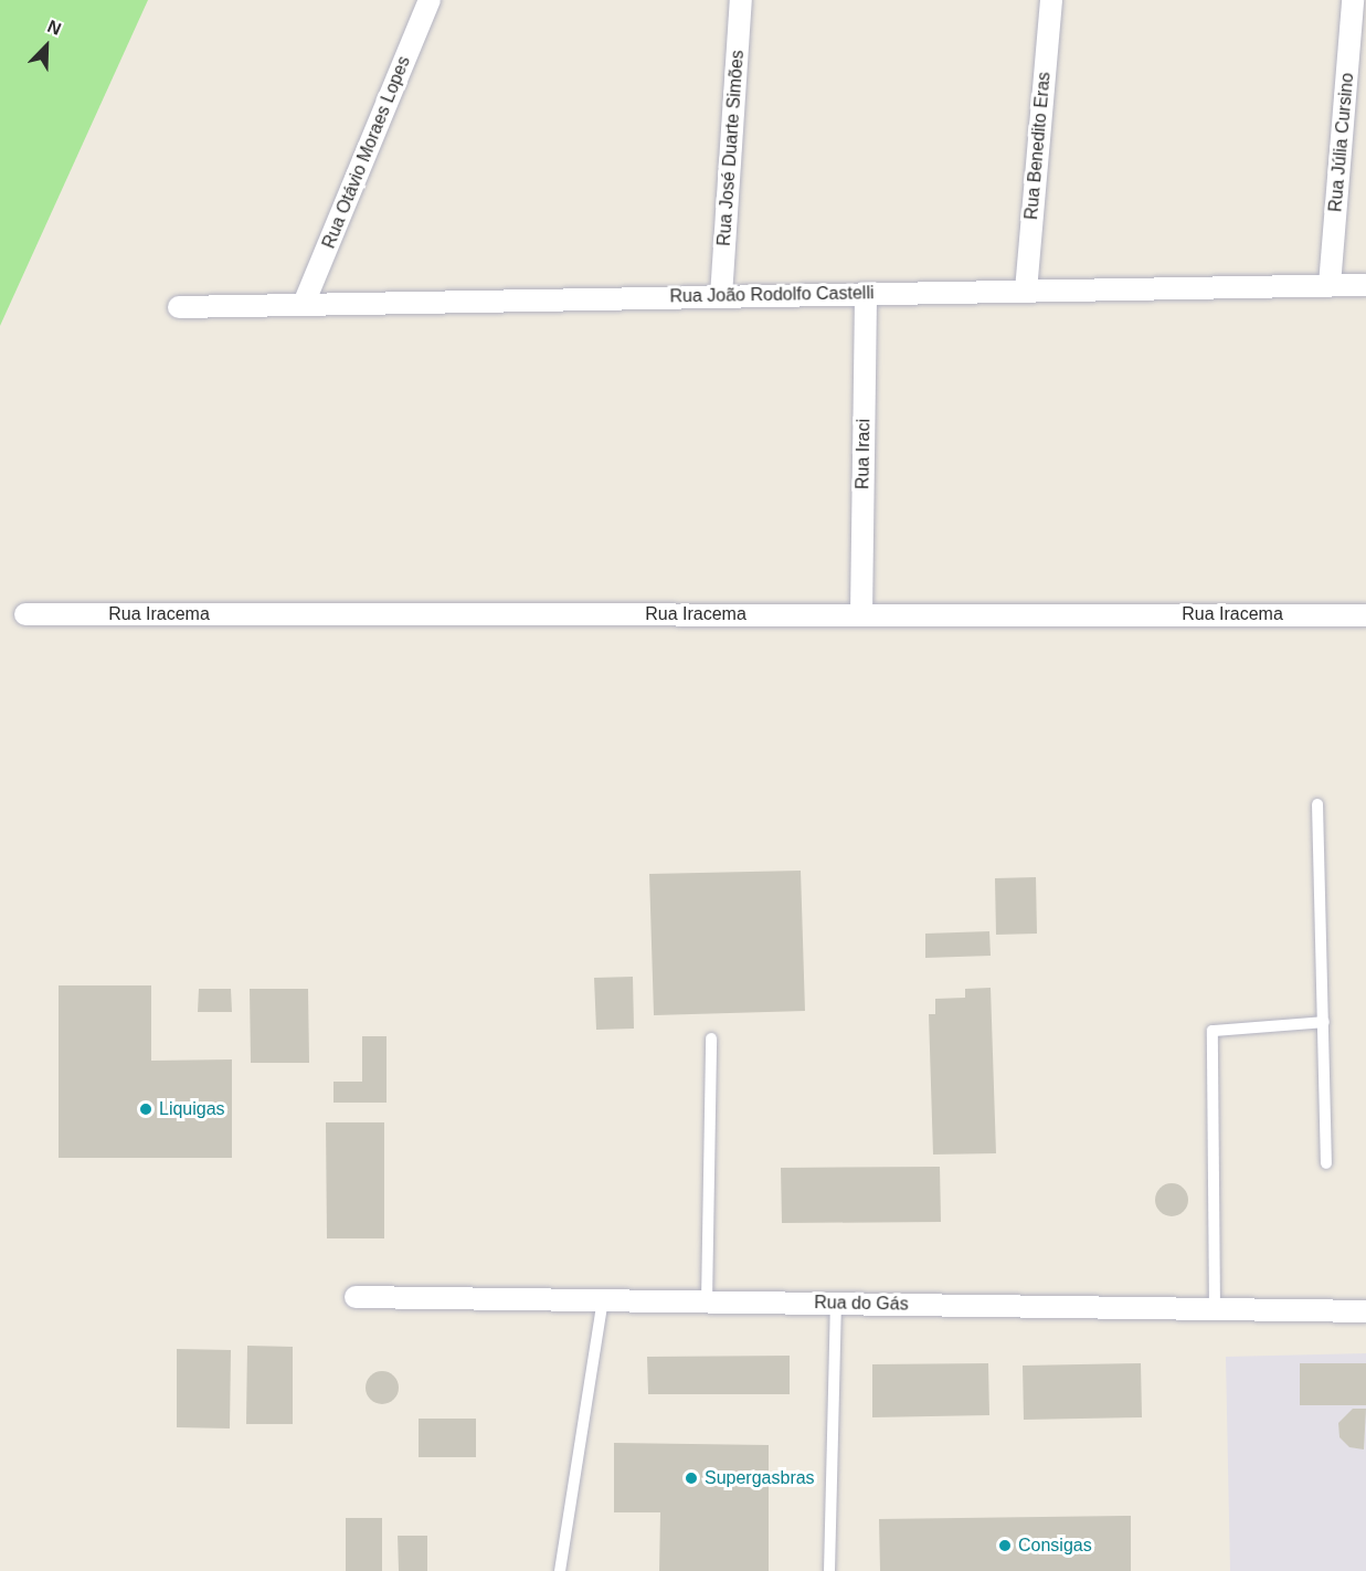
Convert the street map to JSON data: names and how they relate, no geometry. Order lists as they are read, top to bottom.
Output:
{
  "streets": {
    "street": [
      "Rua Júlia Cursino",
      "Rua Benedito Eras",
      "Rua José Duarte Simões",
      "Rua Otávio Moraes Lopes",
      "Rua João Rodolfo Castelli",
      "Rua Iraci",
      "Rua Iracema",
      "Rua do Gás"
    ]
  },
  "crossings": [
    ["Rua Júlia Cursino", "Rua João Rodolfo Castelli"],
    ["Rua Benedito Eras", "Rua João Rodolfo Castelli"],
    ["Rua José Duarte Simões", "Rua João Rodolfo Castelli"],
    ["Rua Otávio Moraes Lopes", "Rua João Rodolfo Castelli"],
    ["Rua João Rodolfo Castelli", "Rua Iraci"],
    ["Rua Iraci", "Rua Iracema"]
  ],
  "places": ["Liquigas", "Supergasbras", "Consigas"],
  "north": "top right"
}
